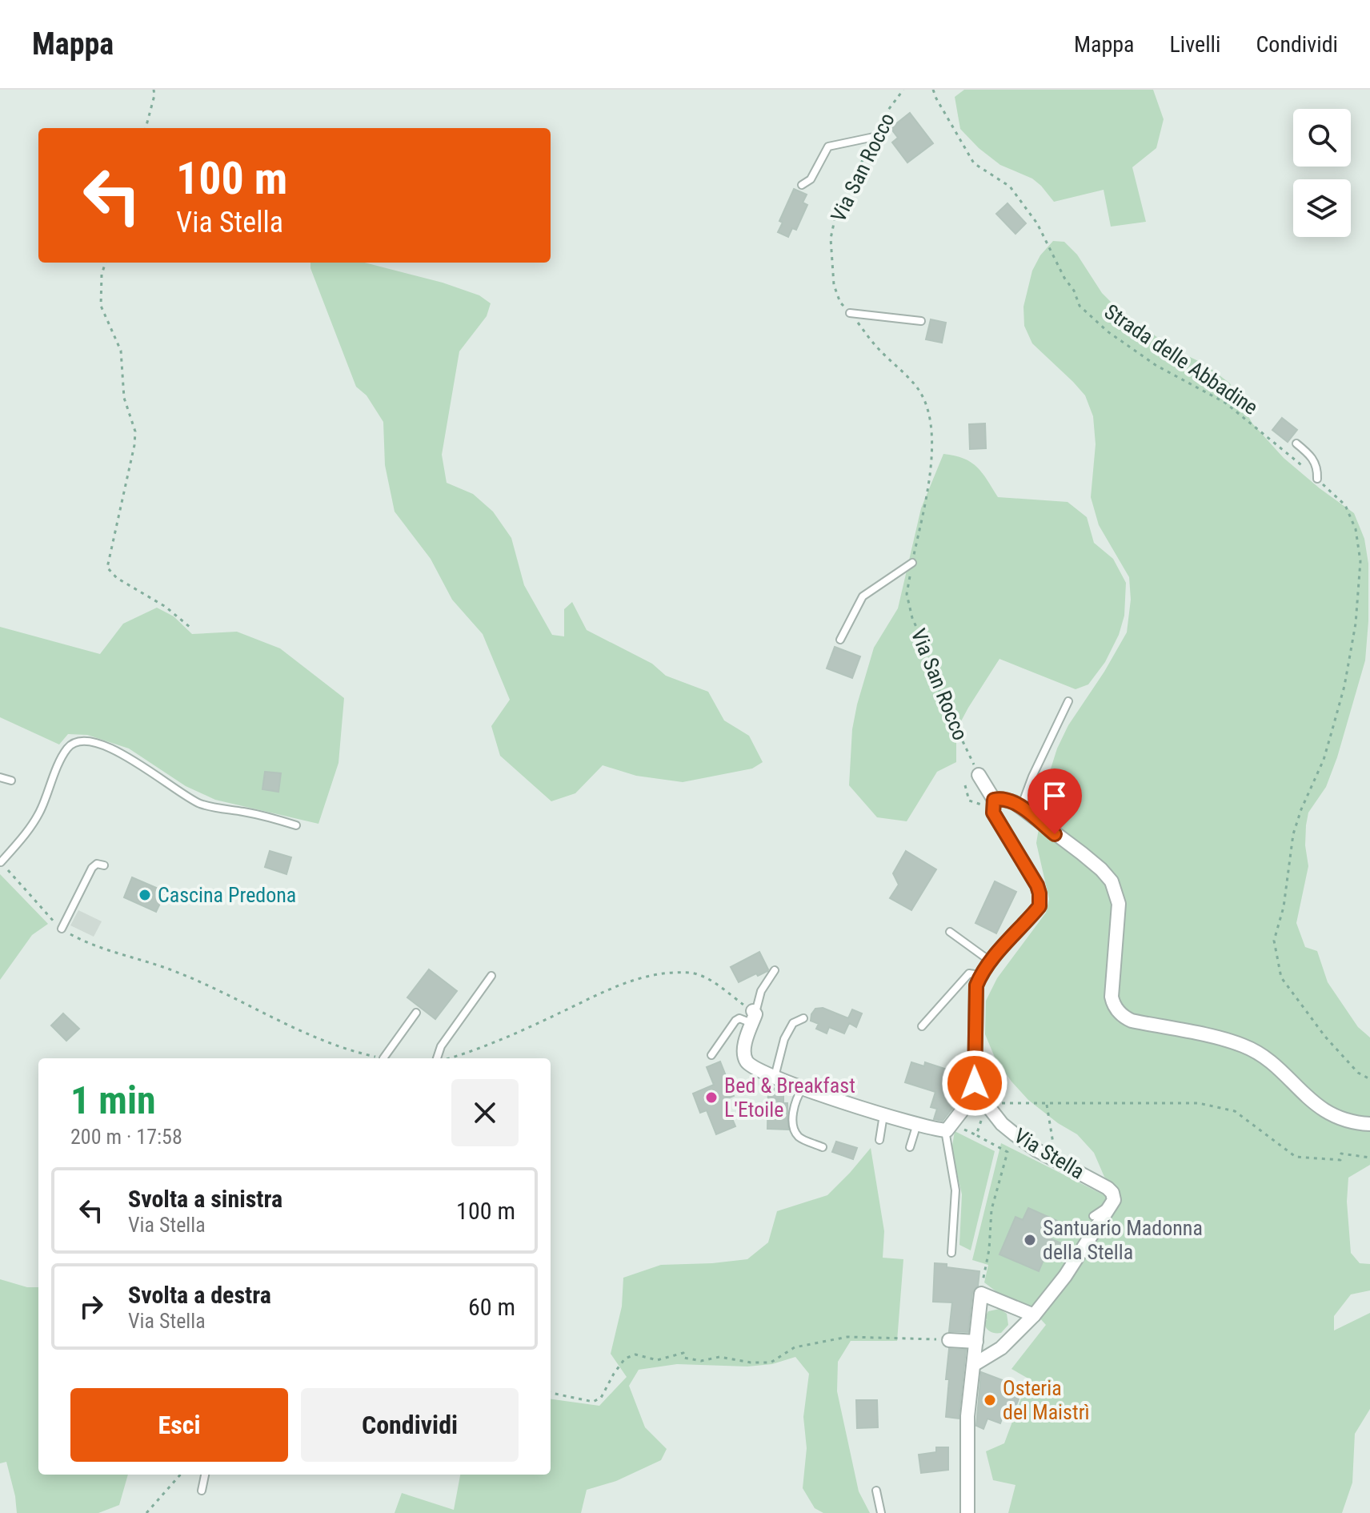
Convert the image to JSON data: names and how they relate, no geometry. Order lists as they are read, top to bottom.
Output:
{
  "streets": {
    "street": ["Via Stella"],
    "path": ["Via San Rocco", "Strada delle Abbadine"]
  },
  "places": [
    "Cascina Predona",
    "Bed & Breakfast L'Etoile",
    "Santuario Madonna della Stella",
    "Osteria del Maistrì"
  ],
  "page": {
    "header": "Mappa",
    "nav": ["Mappa", "Livelli", "Condividi"],
    "turn": ["100 m", "Via Stella"],
    "heading": ["1 min", "200 m · 17:58"],
    "list": [
      {
        "name": "Svolta a sinistra",
        "note": "Via Stella",
        "value": "100 m"
      },
      {
        "name": "Svolta a destra",
        "note": "Via Stella",
        "value": "60 m"
      }
    ],
    "buttons": ["Esci", "Condividi"]
  }
}
